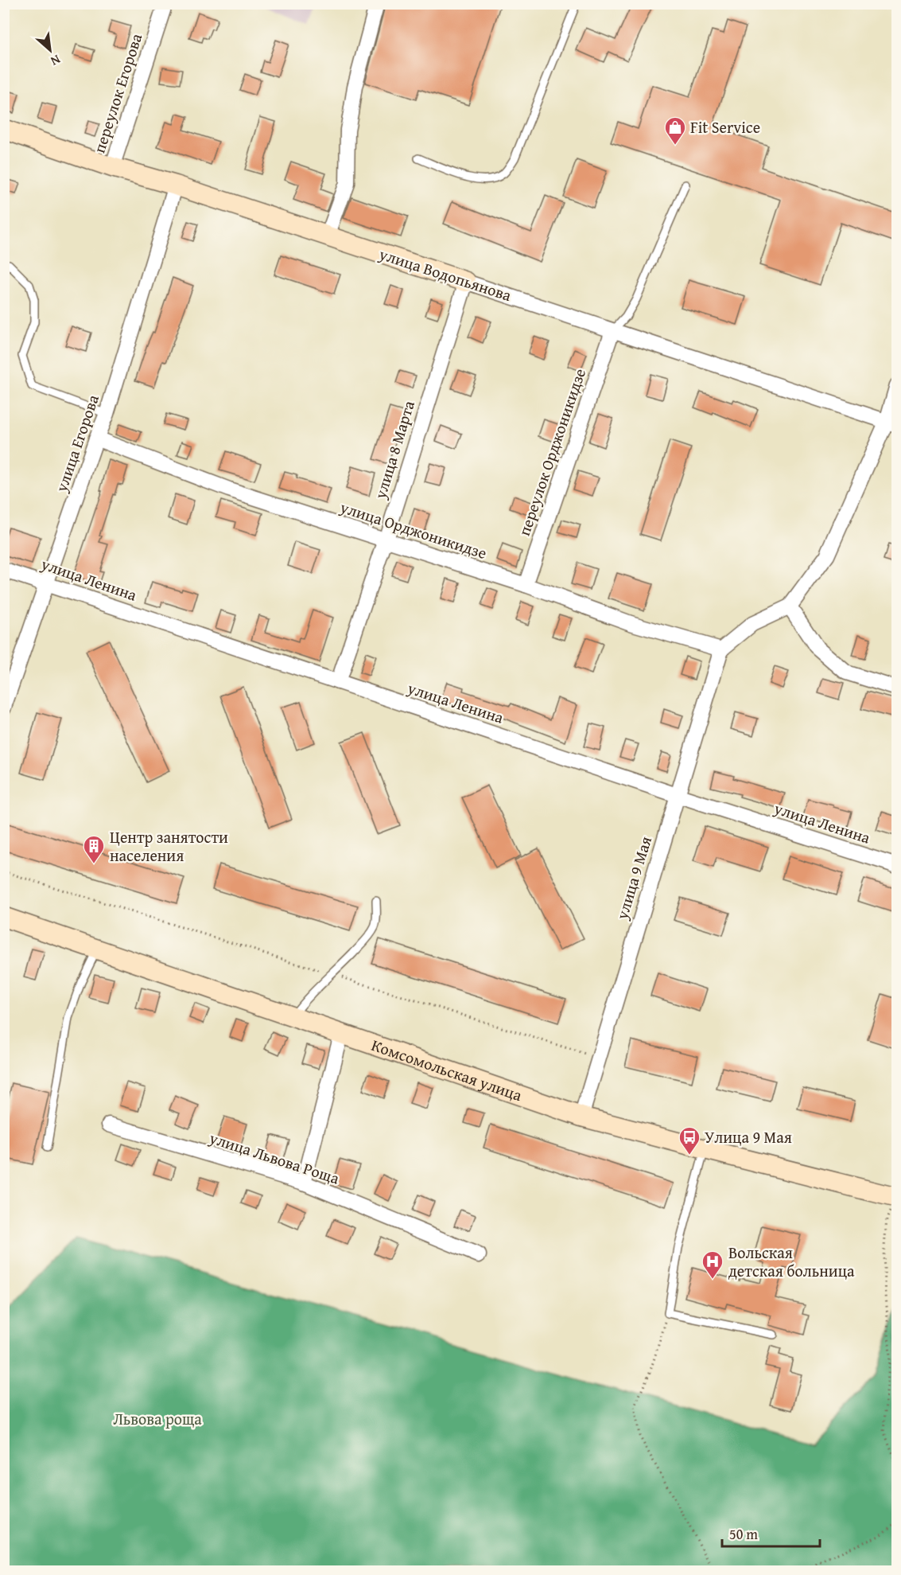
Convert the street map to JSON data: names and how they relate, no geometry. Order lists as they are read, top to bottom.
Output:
{
  "streets": {
    "main road": ["улица Водопьянова", "Комсомольская улица"],
    "street": [
      "переулок Егорова",
      "улица Егорова",
      "улица 8 Марта",
      "переулок Орджоникидзе",
      "улица Орджоникидзе",
      "улица Ленина",
      "улица 9 Мая",
      "улица Львова Роща"
    ]
  },
  "crossings": [
    ["переулок Егорова", "улица Водопьянова"],
    ["улица Водопьянова", "улица Егорова"],
    ["улица Водопьянова", "улица 8 Марта"],
    ["улица Водопьянова", "переулок Орджоникидзе"],
    ["улица Егорова", "улица Орджоникидзе"],
    ["улица Егорова", "улица Ленина"],
    ["улица 8 Марта", "улица Орджоникидзе"],
    ["улица 8 Марта", "улица Ленина"],
    ["переулок Орджоникидзе", "улица Орджоникидзе"],
    ["улица Орджоникидзе", "улица 9 Мая"],
    ["улица Ленина", "улица 9 Мая"],
    ["улица 9 Мая", "Комсомольская улица"]
  ],
  "parks": ["Львова роща"],
  "places": {
    "shop": ["Fit Service"],
    "building": ["Центр занятости населения"],
    "bus stop": ["Улица 9 Мая"],
    "hospital": ["Вольская детская больница"]
  },
  "scale_bar": "50 m",
  "north": "bottom right"
}
